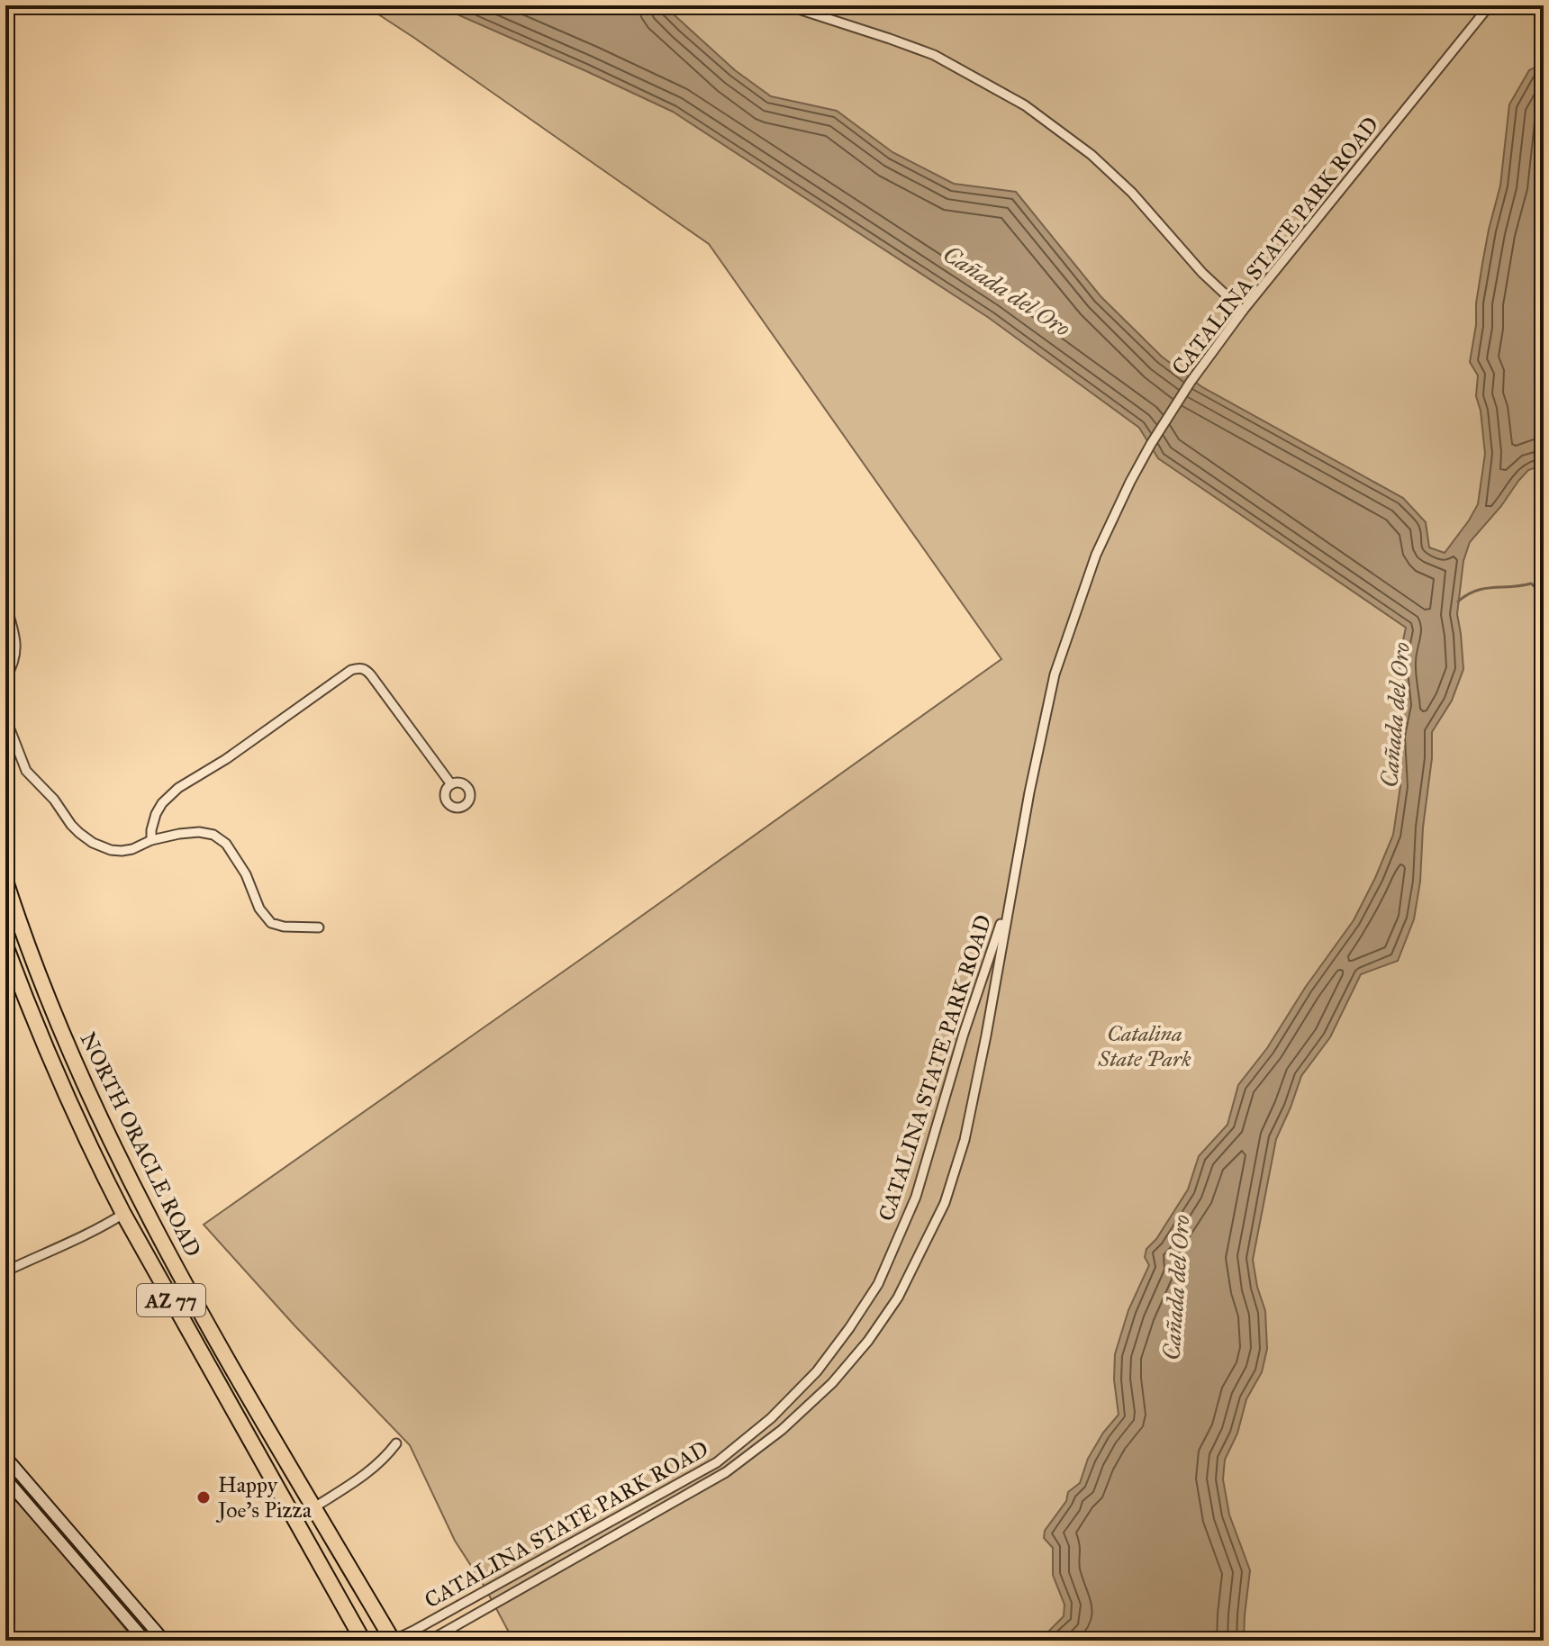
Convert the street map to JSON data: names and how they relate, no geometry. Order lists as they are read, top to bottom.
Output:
{
  "streets": {
    "highway": ["NORTH ORACLE ROAD", "AZ 77"],
    "street": ["CATALINA STATE PARK ROAD"]
  },
  "crossings": [
    ["CATALINA STATE PARK ROAD", "NORTH ORACLE ROAD"]
  ],
  "water": ["Cañada del Oro"],
  "parks": ["Catalina State Park"],
  "places": ["Happy Joe's Pizza"]
}
